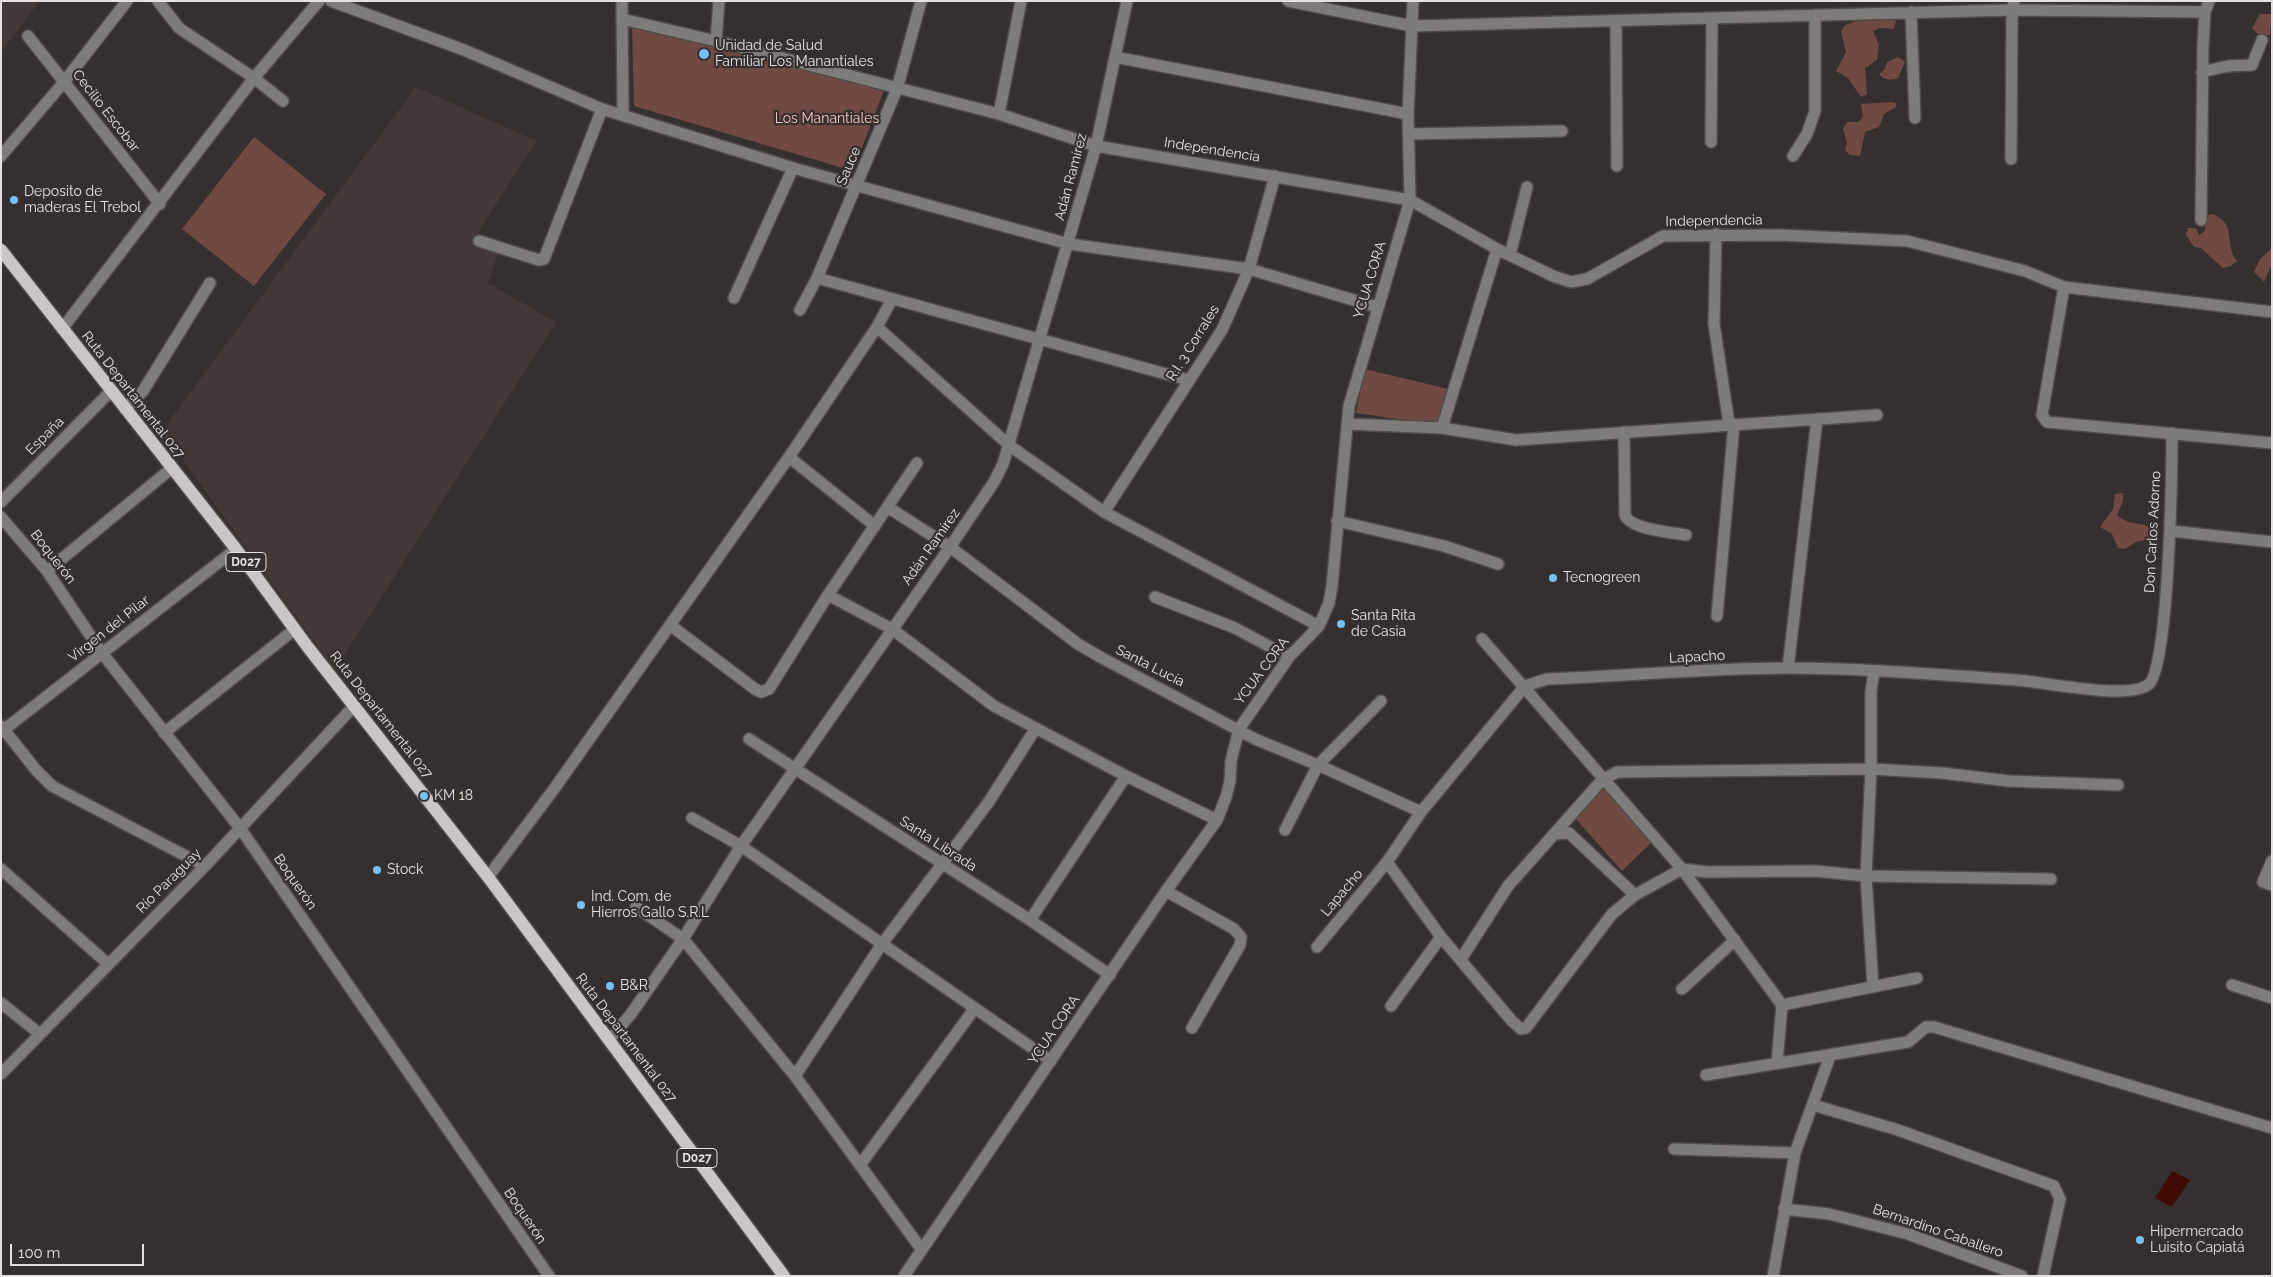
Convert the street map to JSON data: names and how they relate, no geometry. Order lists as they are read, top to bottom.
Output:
{
  "streets": {
    "main road": ["Ruta Departamental 027", "D027"],
    "street": [
      "Cecilio Escobar",
      "Independencia",
      "Sauce",
      "Adán Ramírez",
      "YCUA CORA",
      "R.I. 3 Corrales",
      "España",
      "Don Carlos Adorno",
      "Boquerón",
      "Virgen del Pilar",
      "Lapacho",
      "Santa Lucía",
      "Santa Librada",
      "Río Paraguay",
      "Bernardino Caballero"
    ]
  },
  "crossings": [
    ["Independencia", "Sauce"],
    ["Independencia", "Adán Ramírez"],
    ["Independencia", "YCUA CORA"],
    ["Independencia", "R.I. 3 Corrales"],
    ["Adán Ramírez", "Ruta Departamental 027"],
    ["Adán Ramírez", "Santa Lucía"],
    ["Adán Ramírez", "Santa Librada"],
    ["YCUA CORA", "Santa Lucía"],
    ["YCUA CORA", "Santa Librada"],
    ["Ruta Departamental 027", "España"],
    ["Ruta Departamental 027", "Virgen del Pilar"],
    ["Ruta Departamental 027", "Río Paraguay"],
    ["Don Carlos Adorno", "Lapacho"],
    ["Boquerón", "Virgen del Pilar"],
    ["Boquerón", "Río Paraguay"],
    ["Lapacho", "Santa Lucía"]
  ],
  "parks": ["Los Manantiales"],
  "places": [
    "Unidad de Salud Familiar Los Manantiales",
    "Deposito de maderas El Trebol",
    "Tecnogreen",
    "Santa Rita de Casia",
    "KM 18",
    "Stock",
    "Ind. Com. de Hierros Gallo S.R.L",
    "B&R",
    "Hipermercado Luisito Capiatá"
  ],
  "scale_bar": "100 m"
}
